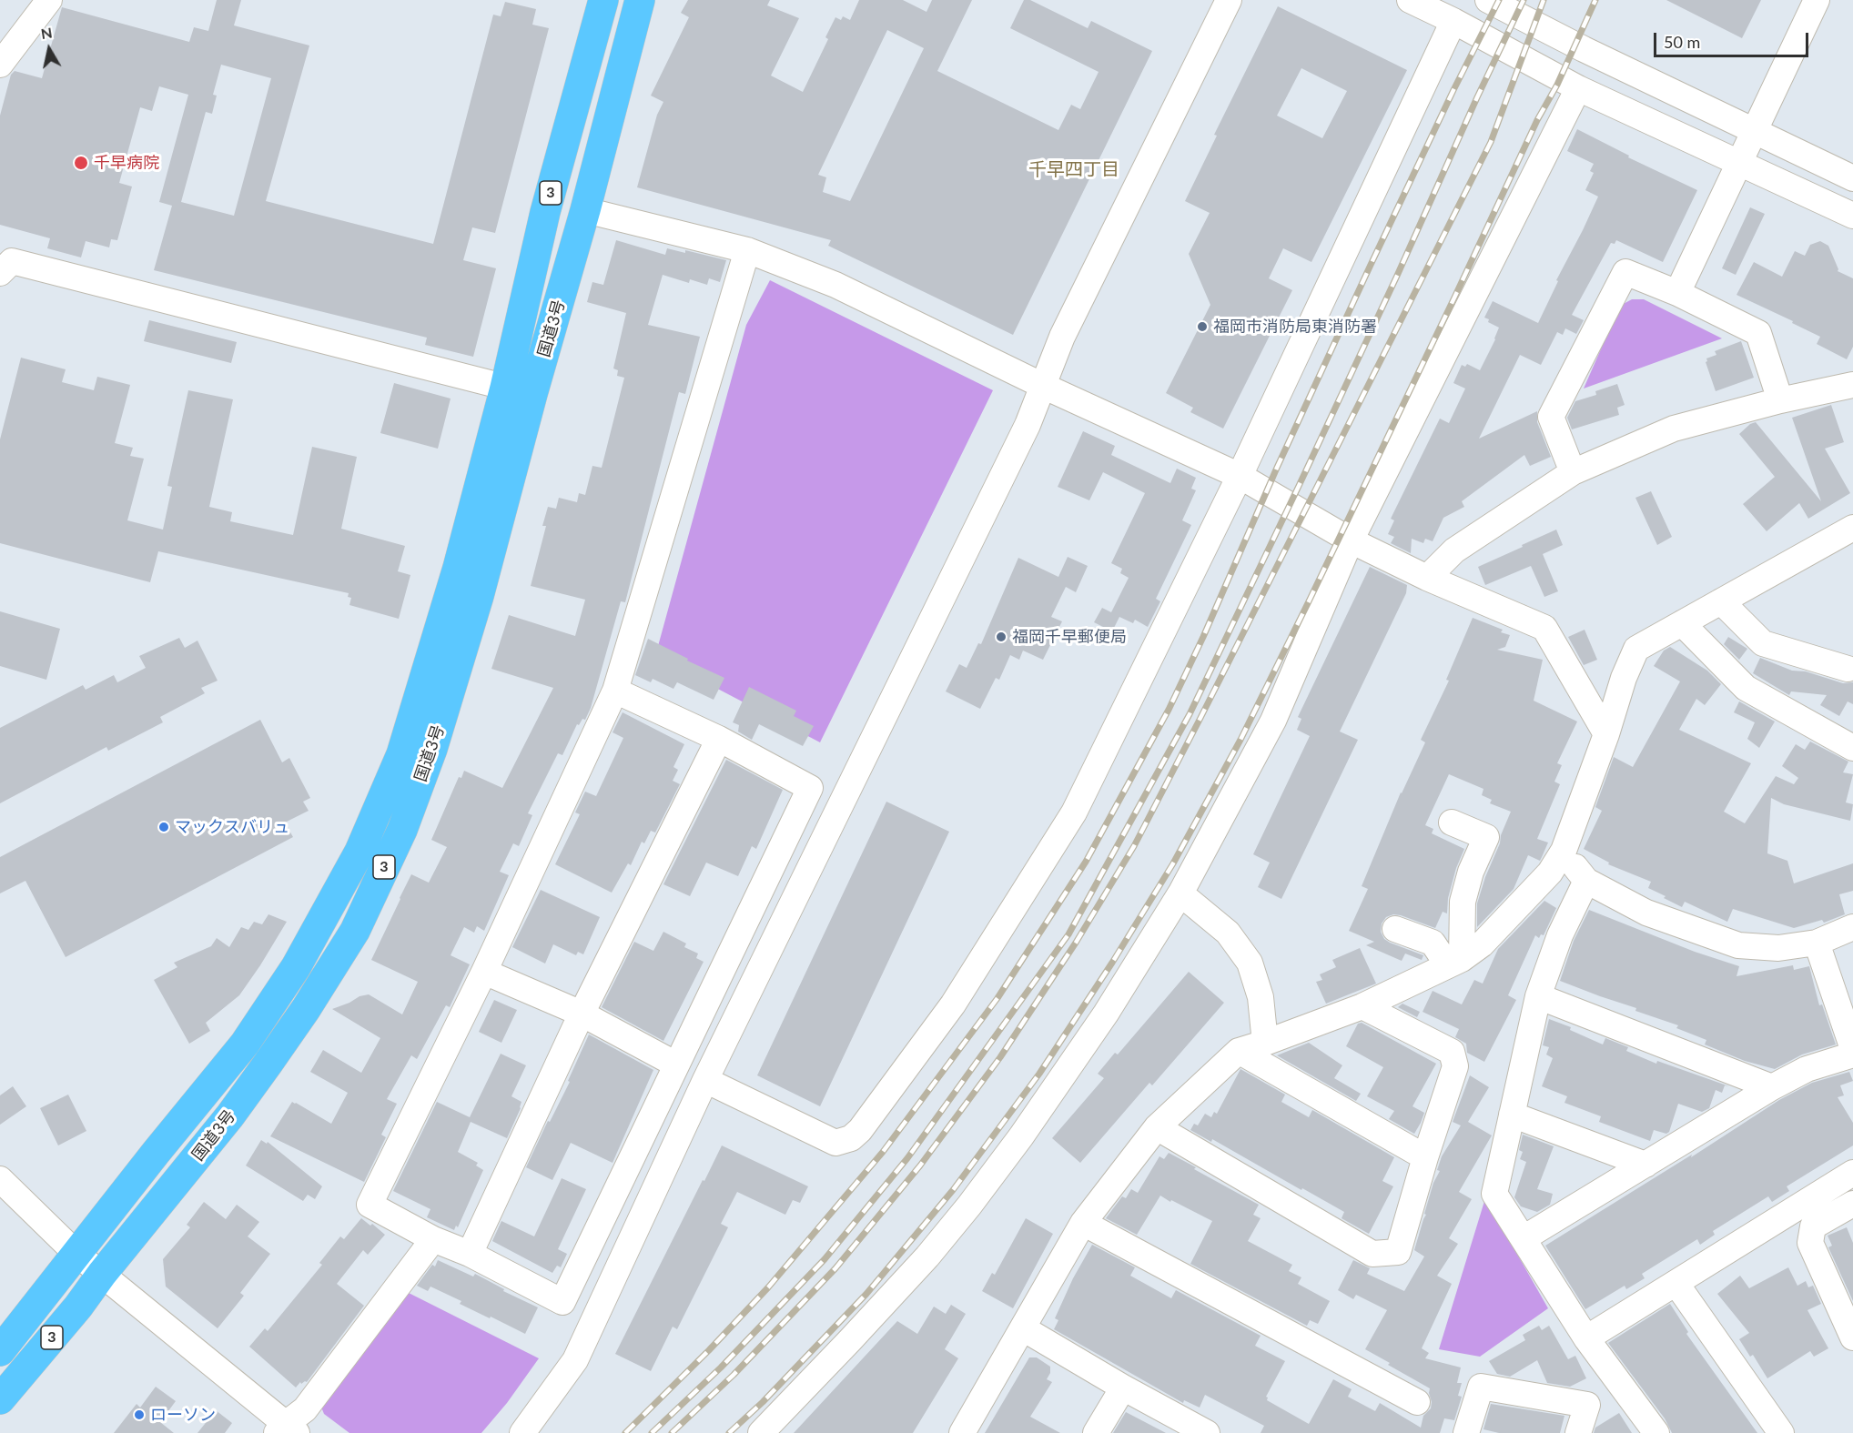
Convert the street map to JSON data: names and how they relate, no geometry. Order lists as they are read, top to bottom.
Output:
{
  "streets": {
    "highway": ["3", "国道3号"]
  },
  "districts": ["千早四丁目"],
  "places": [
    "千早病院",
    "福岡市消防局東消防署",
    "福岡千早郵便局",
    "マックスバリュ",
    "ローソン"
  ],
  "scale_bar": "50 m",
  "north": "top"
}
